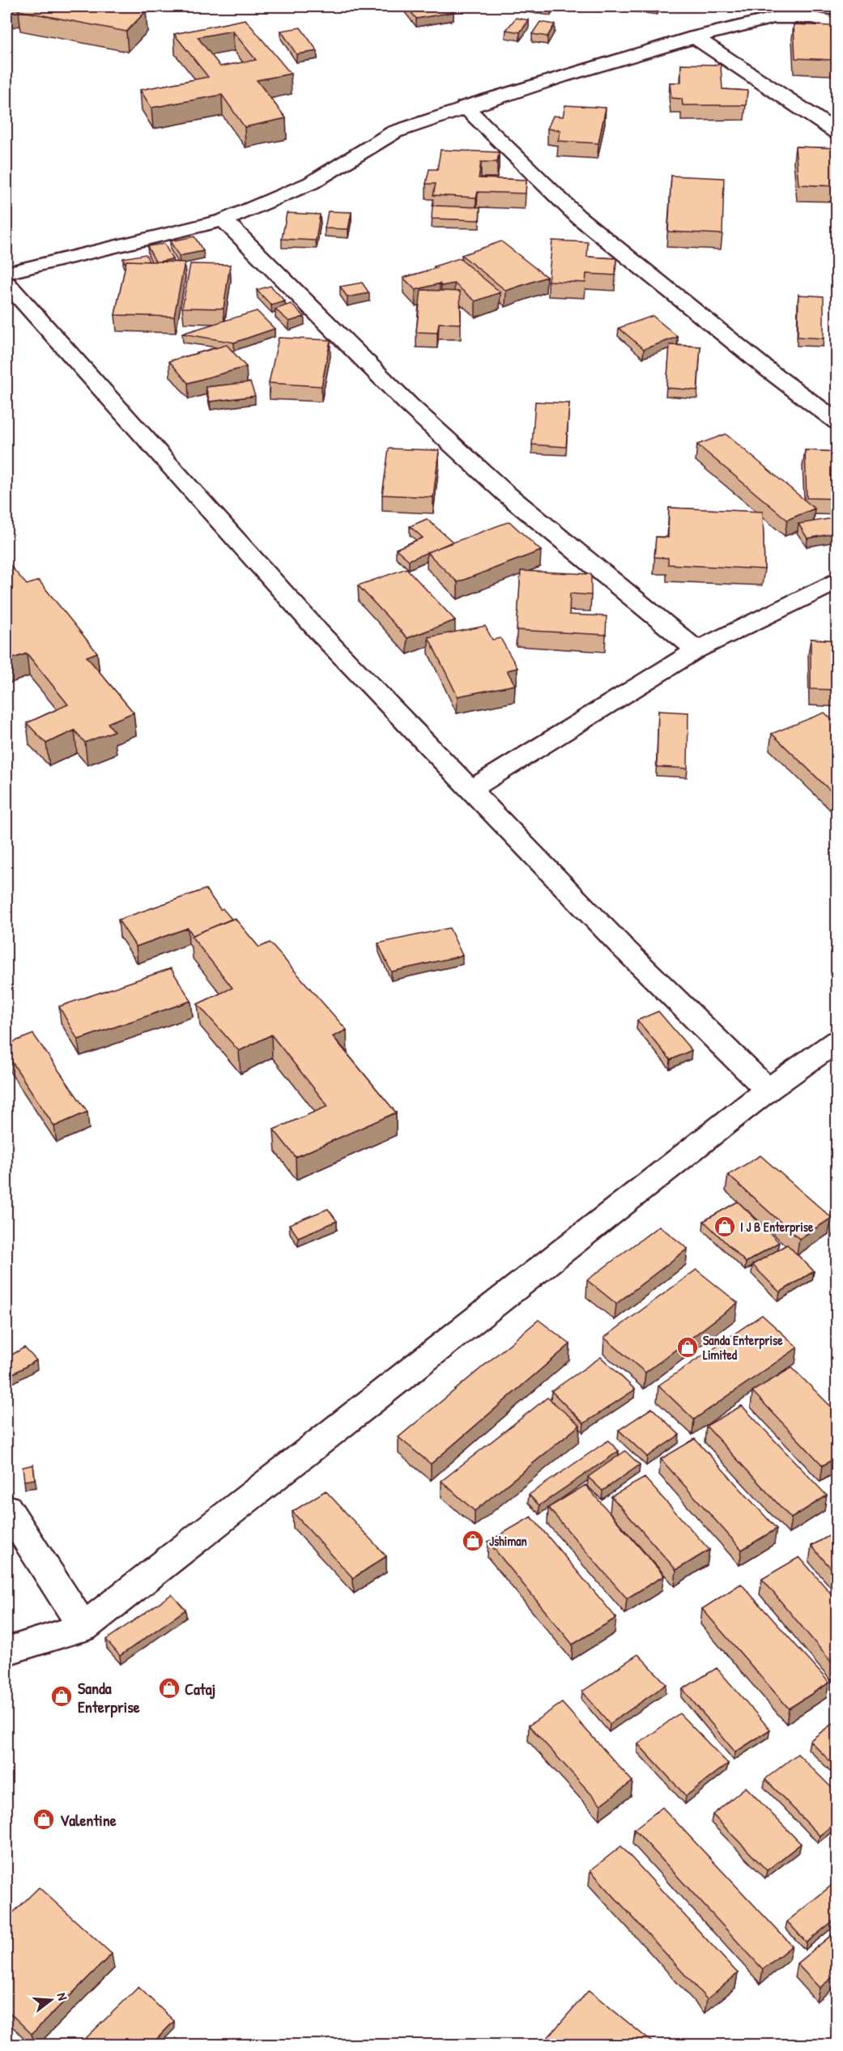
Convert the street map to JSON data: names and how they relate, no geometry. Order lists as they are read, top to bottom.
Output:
{
  "places": {
    "shop": [
      "I J B Enterprise",
      "Sanda Enterprise Limited",
      "Jshiman",
      "Cataj",
      "Sanda Enterprise",
      "Valentine"
    ]
  },
  "north": "right"
}
